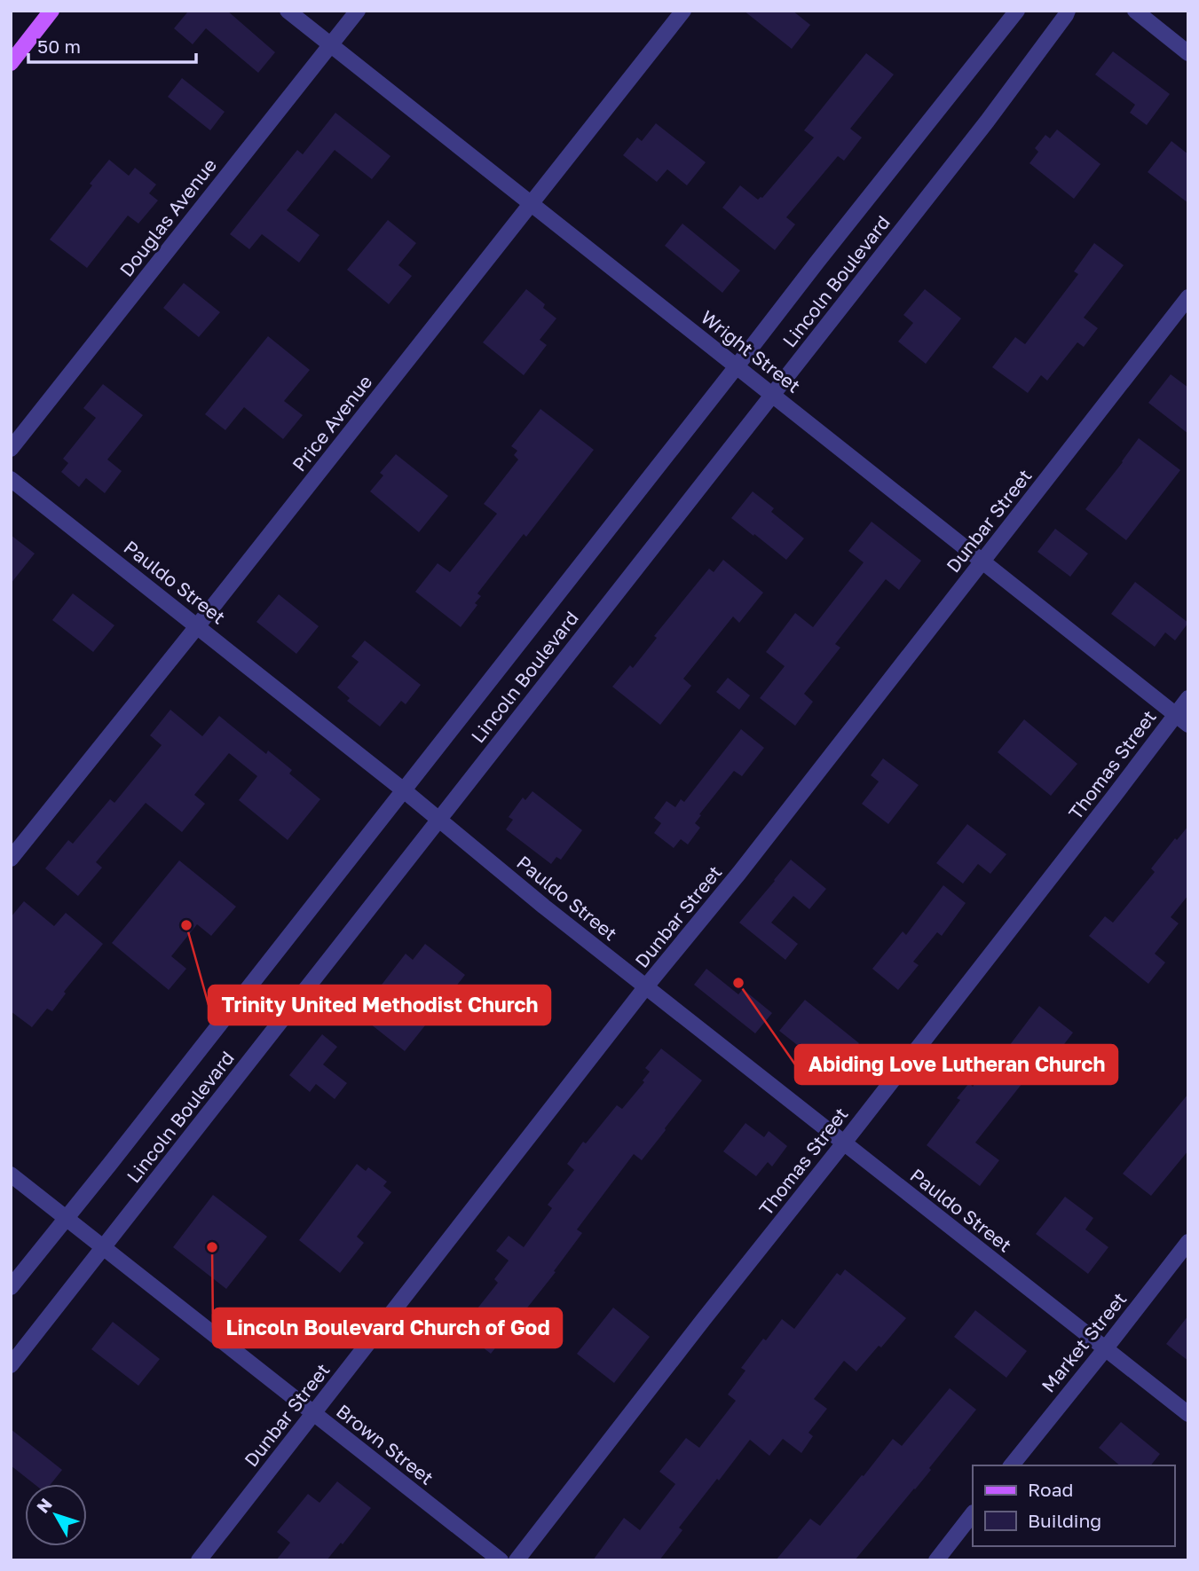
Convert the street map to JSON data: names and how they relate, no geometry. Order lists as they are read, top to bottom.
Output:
{
  "streets": {
    "street": [
      "Douglas Avenue",
      "Lincoln Boulevard",
      "Wright Street",
      "Price Avenue",
      "Dunbar Street",
      "Pauldo Street",
      "Thomas Street",
      "Market Street",
      "Brown Street"
    ]
  },
  "crossings": [
    ["Douglas Avenue", "Wright Street"],
    ["Lincoln Boulevard", "Wright Street"],
    ["Lincoln Boulevard", "Pauldo Street"],
    ["Lincoln Boulevard", "Brown Street"],
    ["Wright Street", "Price Avenue"],
    ["Wright Street", "Dunbar Street"],
    ["Wright Street", "Thomas Street"],
    ["Price Avenue", "Pauldo Street"],
    ["Dunbar Street", "Pauldo Street"],
    ["Dunbar Street", "Brown Street"],
    ["Pauldo Street", "Thomas Street"],
    ["Pauldo Street", "Market Street"]
  ],
  "places": ["Trinity United Methodist Church", "Abiding Love Lutheran Church", "Lincoln Boulevard Church of God"],
  "legend": ["Road", "Building"],
  "scale_bar": "50 m",
  "north": "top left"
}
